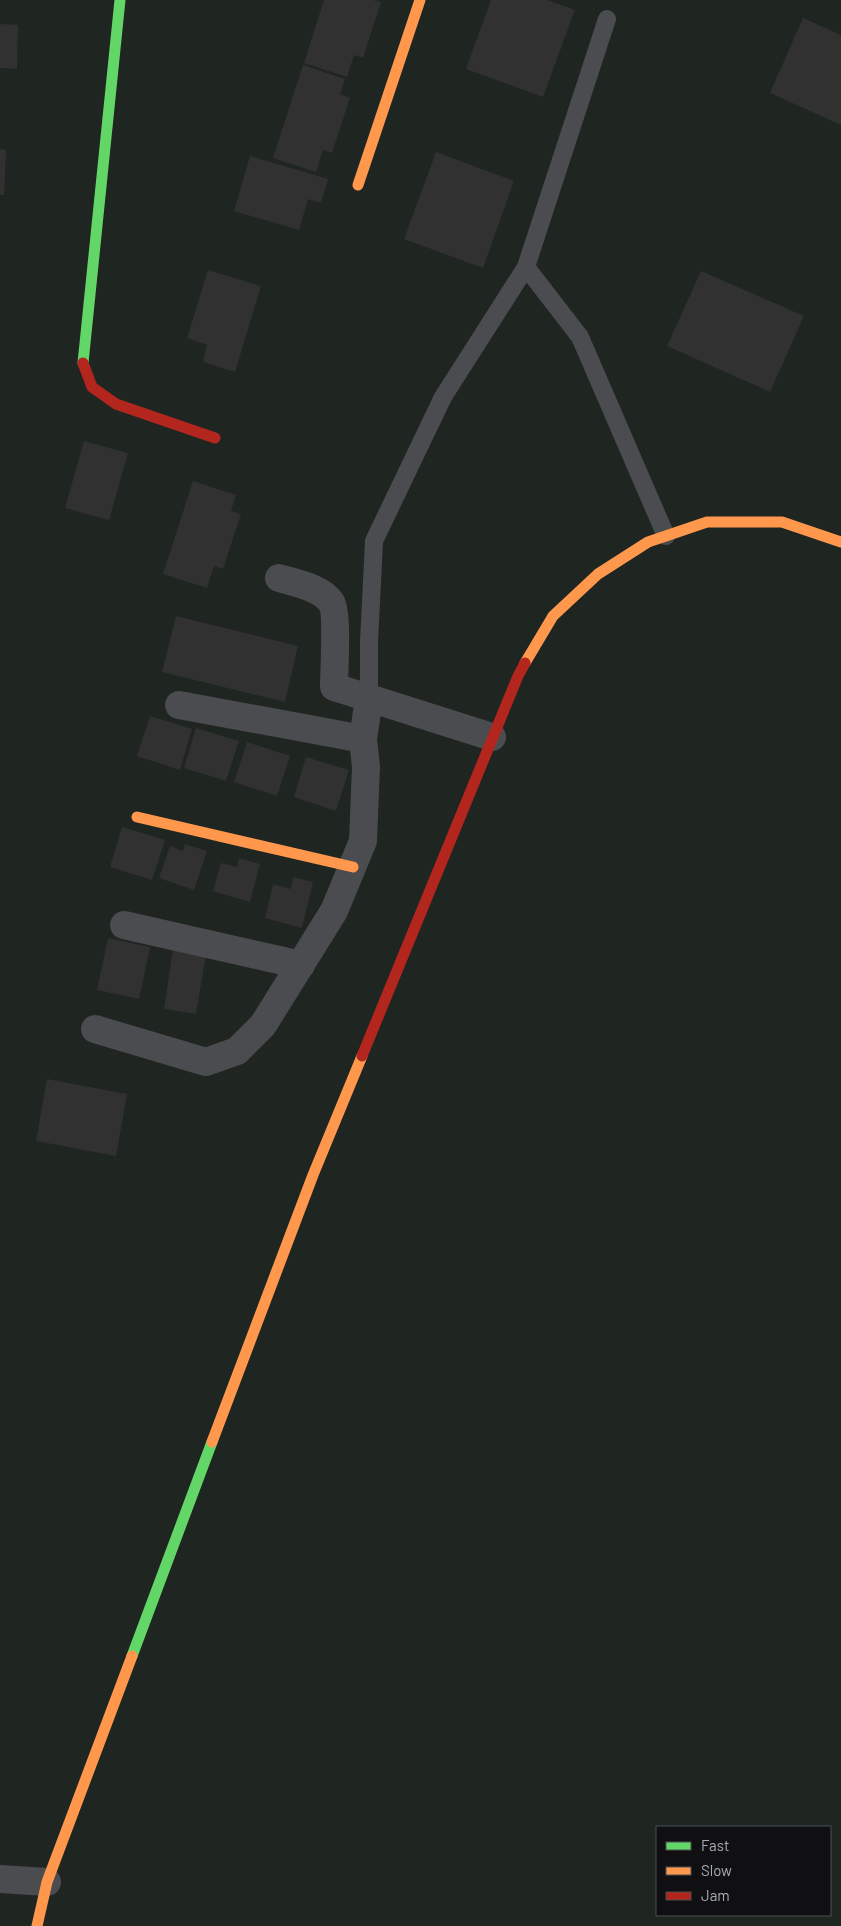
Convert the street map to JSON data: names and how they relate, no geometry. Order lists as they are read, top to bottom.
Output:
{
  "legend": ["Fast", "Slow", "Jam"]
}
